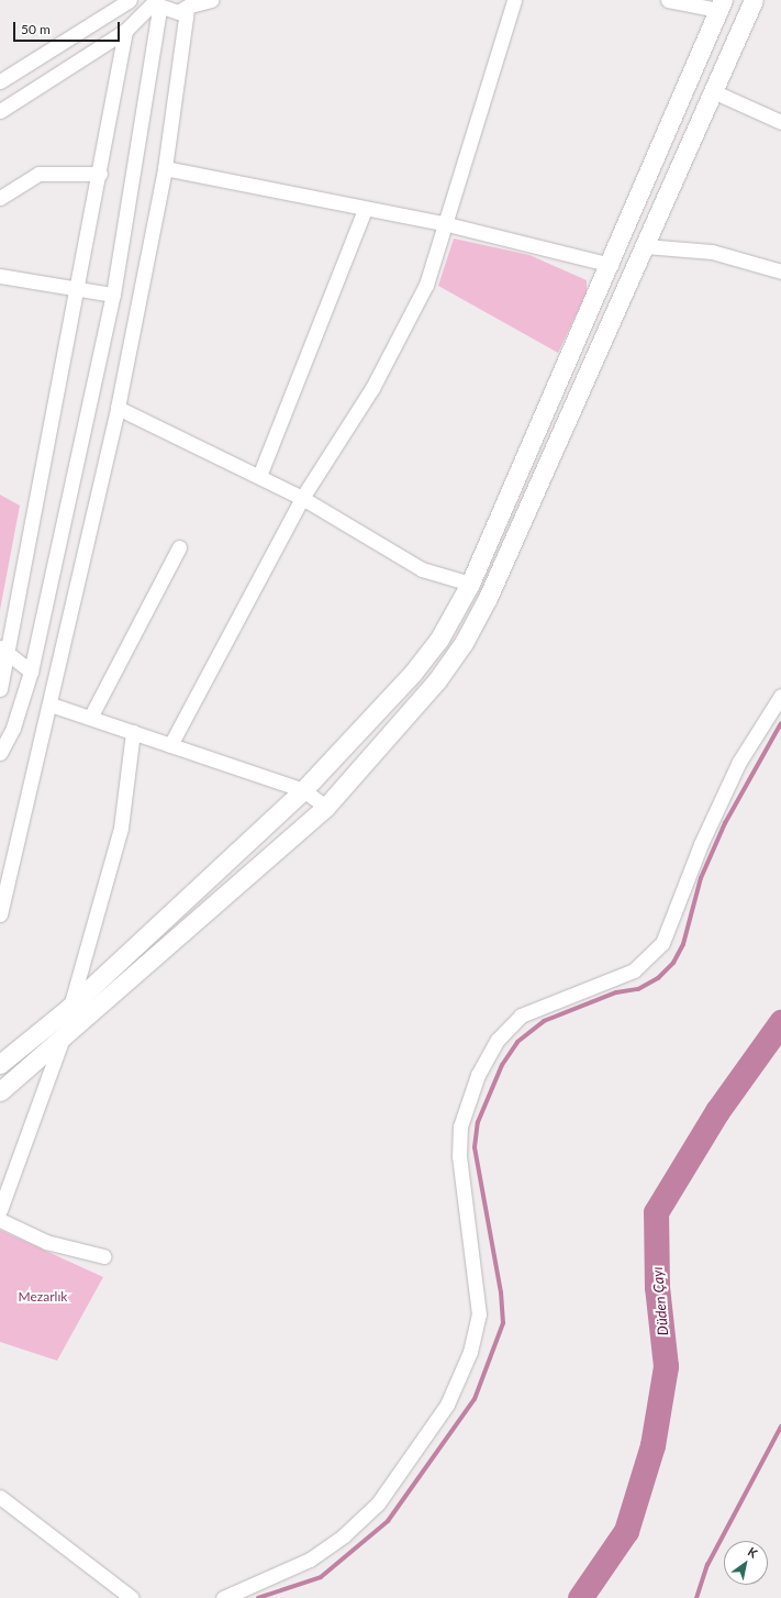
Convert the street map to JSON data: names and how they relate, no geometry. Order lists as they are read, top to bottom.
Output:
{
  "water": ["Düden Çayı"],
  "parks": ["Mezarlık"],
  "scale_bar": "50 m",
  "north": "top right"
}
